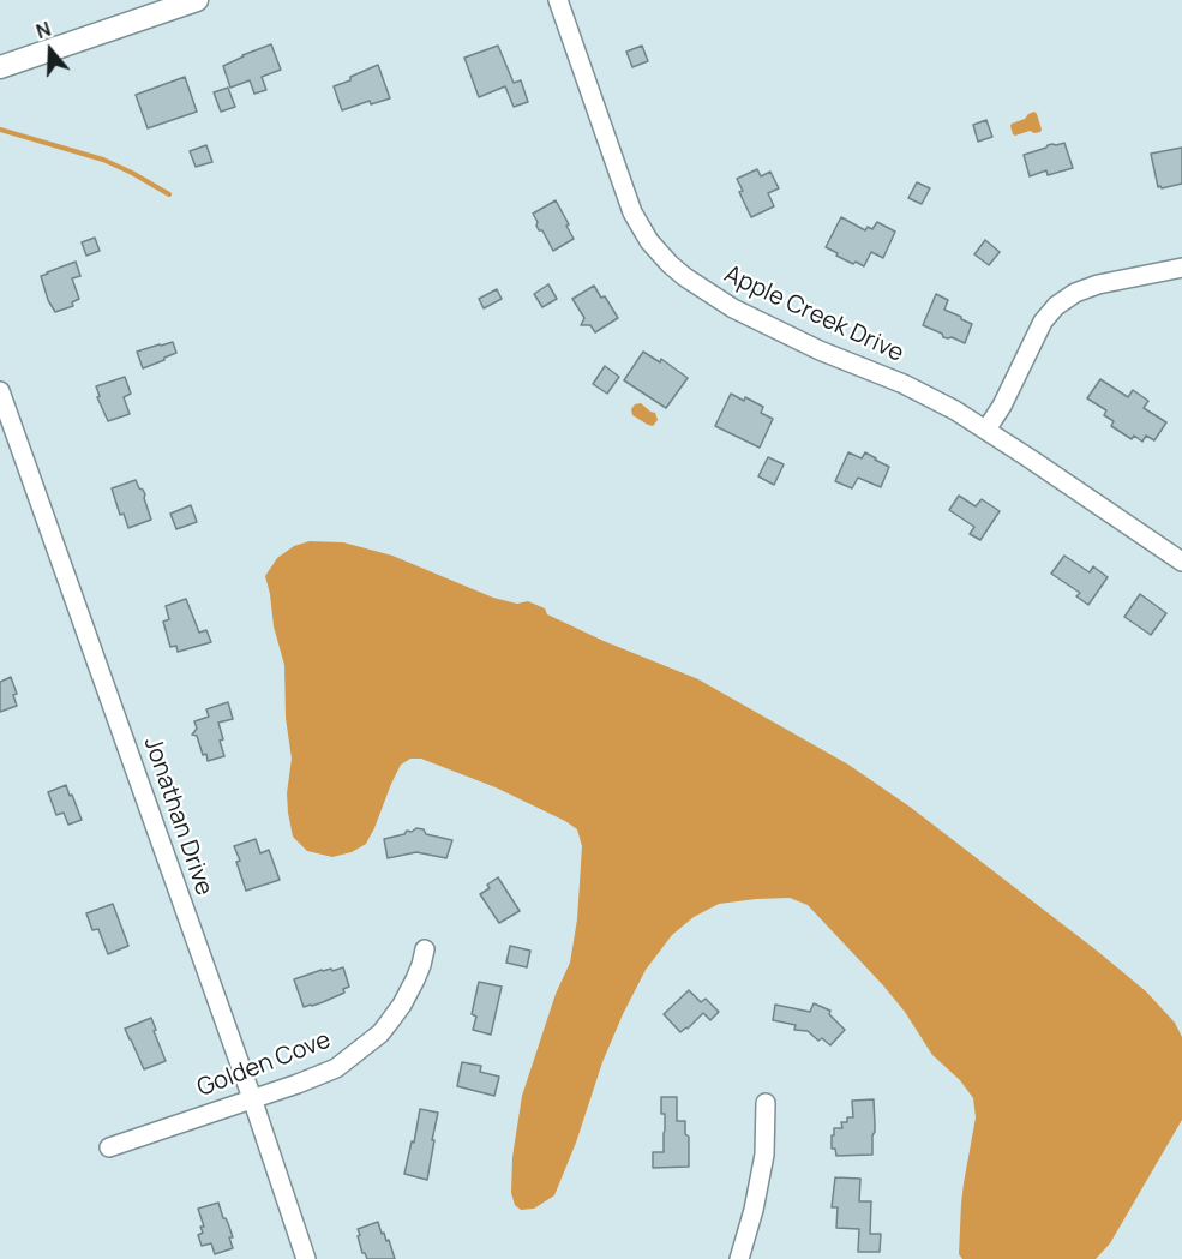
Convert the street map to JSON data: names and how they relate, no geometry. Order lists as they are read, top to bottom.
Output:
{
  "streets": {
    "street": ["Apple Creek Drive", "Jonathan Drive", "Golden Cove"]
  },
  "crossings": [
    ["Jonathan Drive", "Golden Cove"]
  ],
  "north": "top"
}
